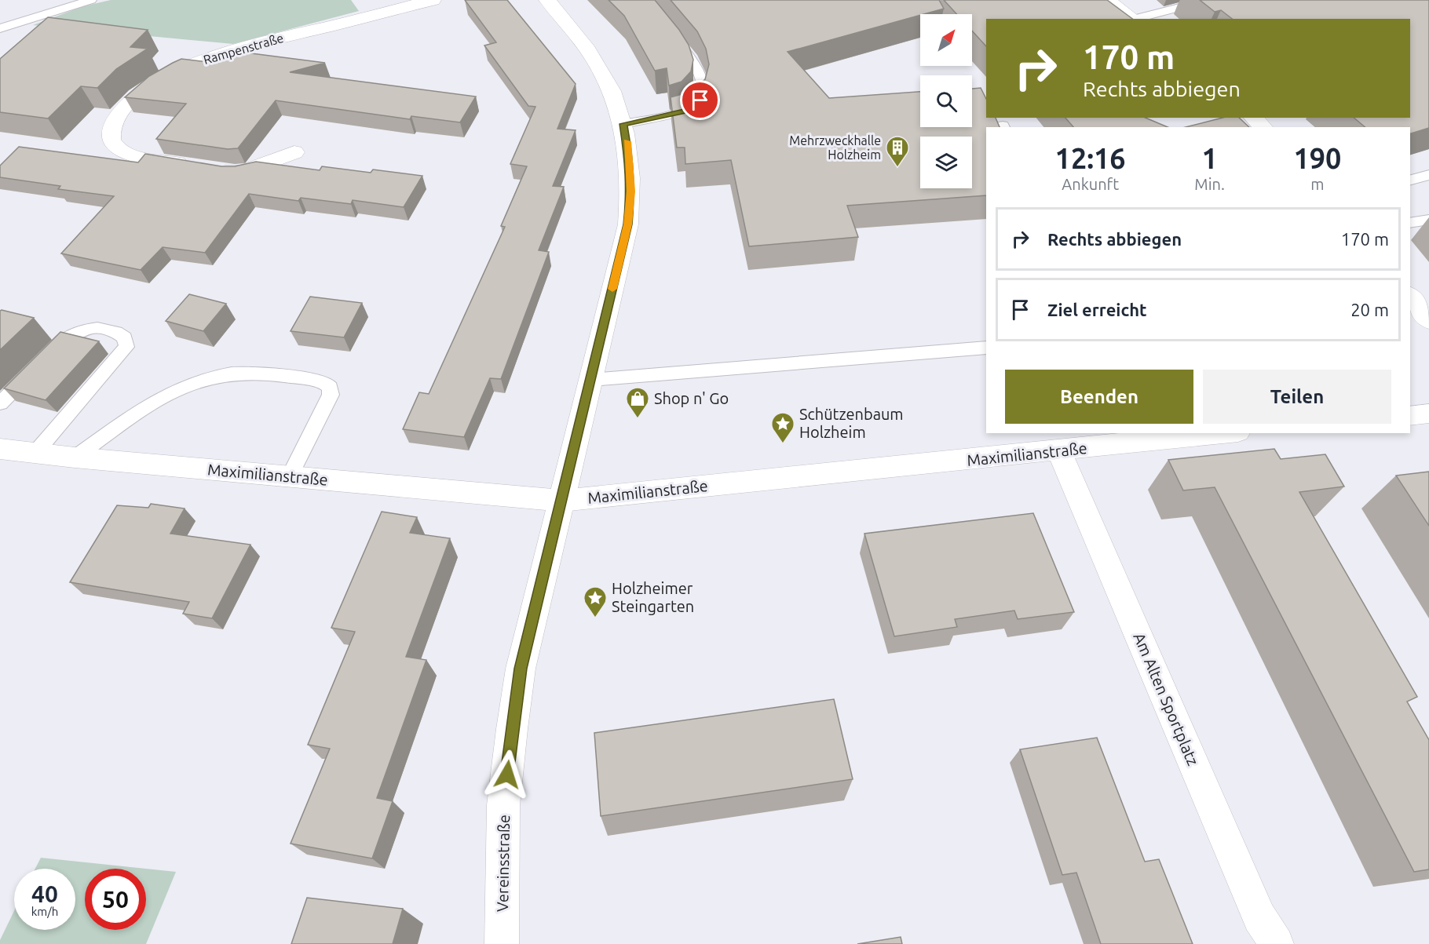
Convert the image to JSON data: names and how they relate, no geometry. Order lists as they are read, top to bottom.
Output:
{
  "streets": {
    "street": [
      "Rampenstraße",
      "Maximilianstraße",
      "Am Alten Sportplatz",
      "Vereinsstraße"
    ]
  },
  "crossings": [
    ["Maximilianstraße", "Am Alten Sportplatz"],
    ["Maximilianstraße", "Vereinsstraße"]
  ],
  "places": {
    "building": ["Mehrzweckhalle Holzheim"],
    "shop": ["Shop n' Go"],
    "place": ["Schützenbaum Holzheim", "Holzheimer Steingarten"]
  },
  "north": "top right",
  "page": {
    "turn": ["170 m", "Rechts abbiegen"],
    "eta": [
      "12:16",
      "Ankunft",
      "1",
      "Min.",
      "190",
      "m"
    ],
    "list": [
      {
        "name": "Rechts abbiegen",
        "value": "170 m"
      },
      {
        "name": "Ziel erreicht",
        "value": "20 m"
      }
    ],
    "buttons": ["Beenden", "Teilen"],
    "speed": "40 km/h",
    "limit": "50"
  }
}
